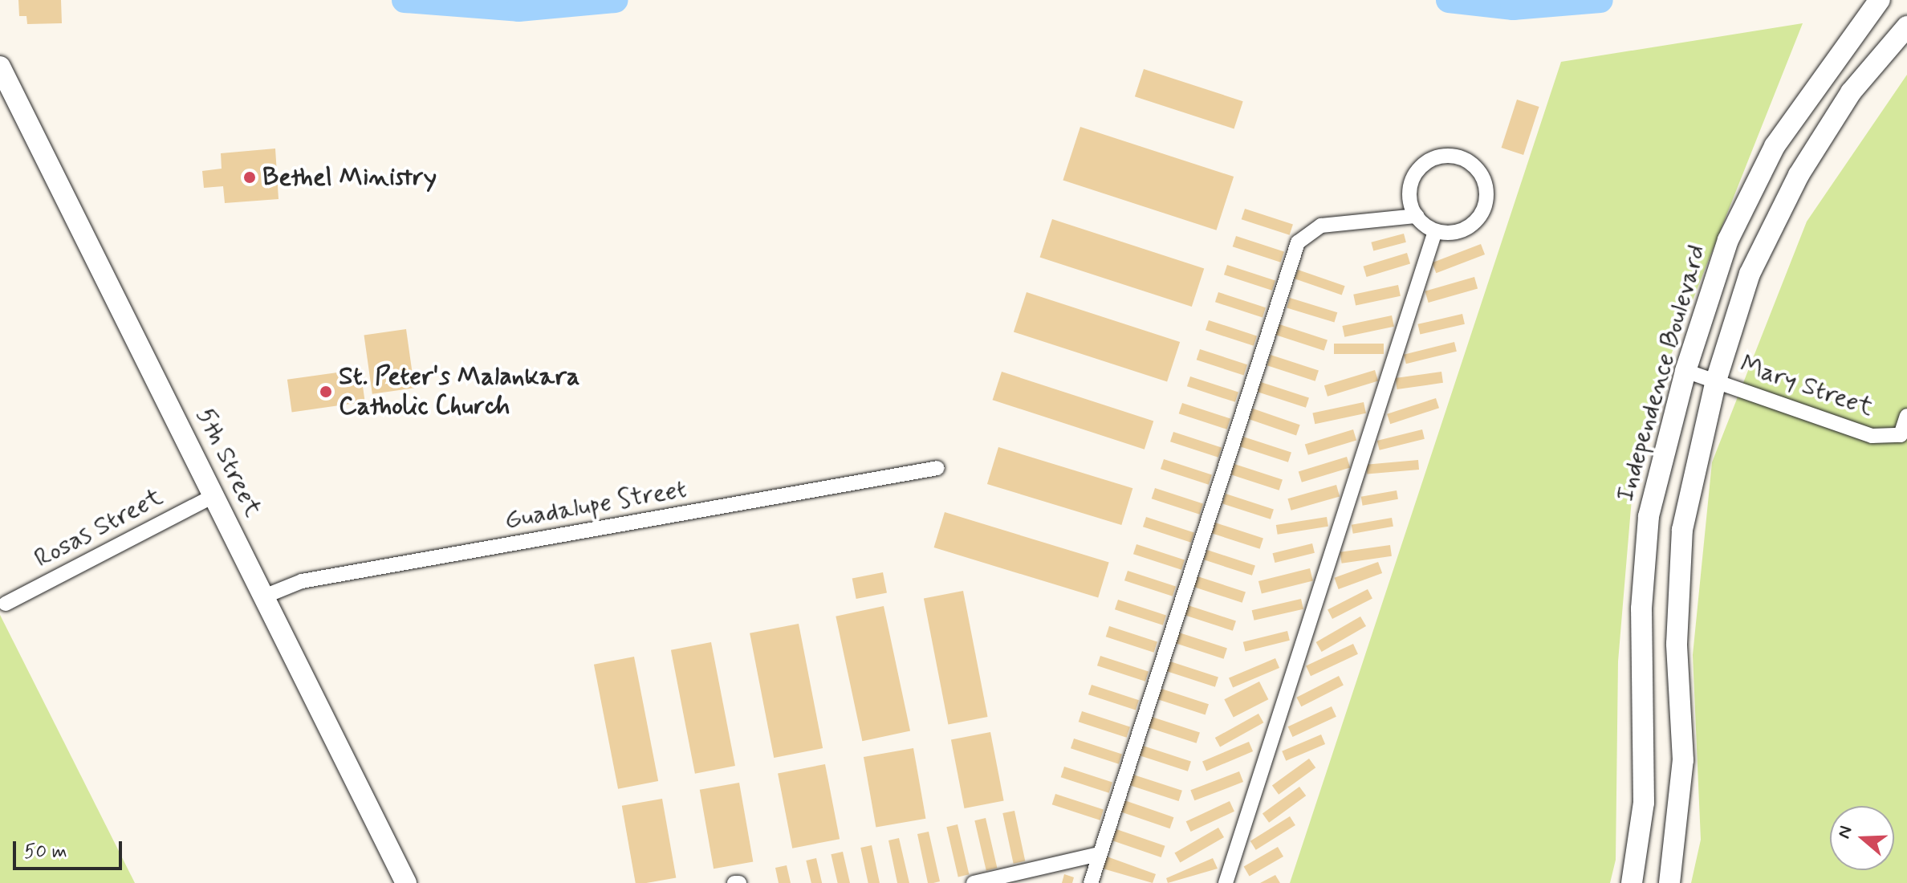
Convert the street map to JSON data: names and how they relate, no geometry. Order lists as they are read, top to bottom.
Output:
{
  "streets": {
    "main road": ["Independence Boulevard", "5th Street"],
    "street": ["Mary Street", "Guadalupe Street", "Rosas Street"]
  },
  "crossings": [
    ["5th Street", "Guadalupe Street"],
    ["5th Street", "Rosas Street"]
  ],
  "places": ["Bethel Ministry", "St. Peter's Malankara Catholic Church"],
  "scale_bar": "50 m",
  "north": "left"
}
